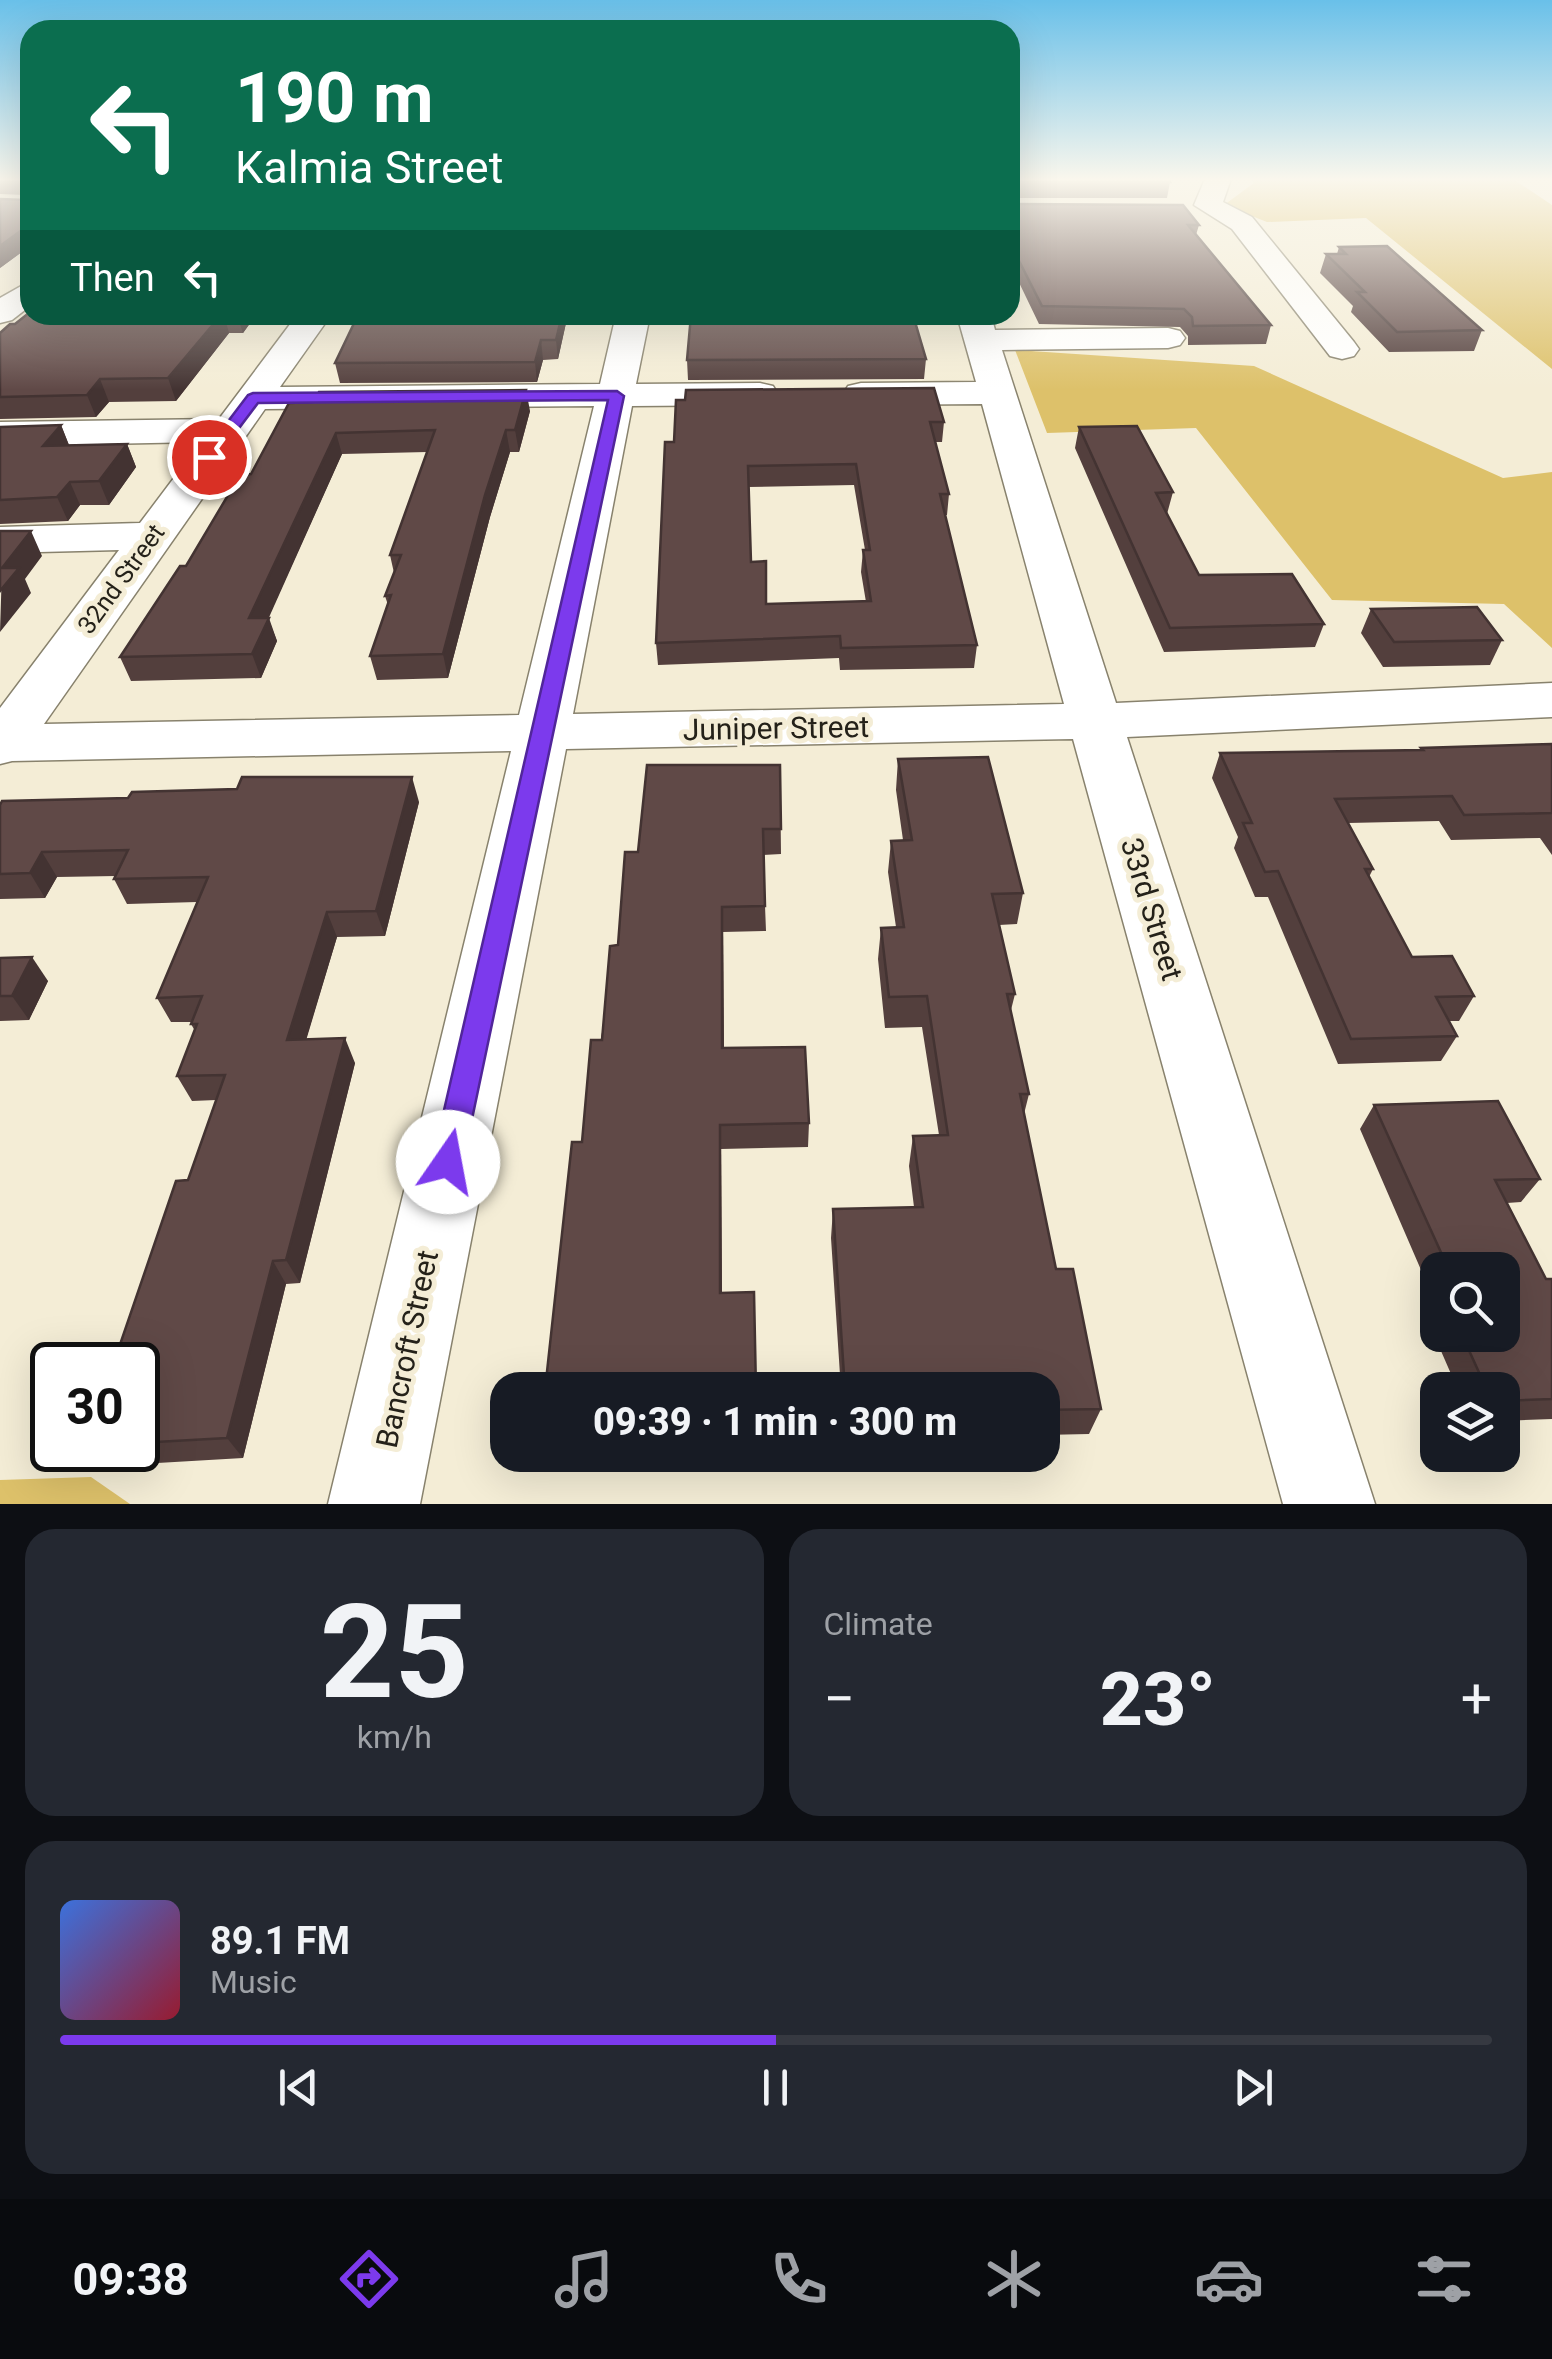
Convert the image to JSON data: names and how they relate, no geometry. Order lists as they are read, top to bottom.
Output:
{
  "streets": {
    "street": [
      "32nd Street",
      "Juniper Street",
      "33rd Street",
      "Bancroft Street"
    ]
  },
  "crossings": [
    ["32nd Street", "Juniper Street"],
    ["Juniper Street", "33rd Street"],
    ["Juniper Street", "Bancroft Street"]
  ],
  "page": {
    "turn": ["190 m", "Kalmia Street"],
    "then": "Then",
    "limit": "30",
    "trip": "09:39 · 1 min · 300 m",
    "tile": [
      ["25", "km/h"],
      "Climate"
    ],
    "heat": ["−", "23°", "+"],
    "song": ["89.1 FM", "Music"],
    "tabs": "09:38"
  }
}
